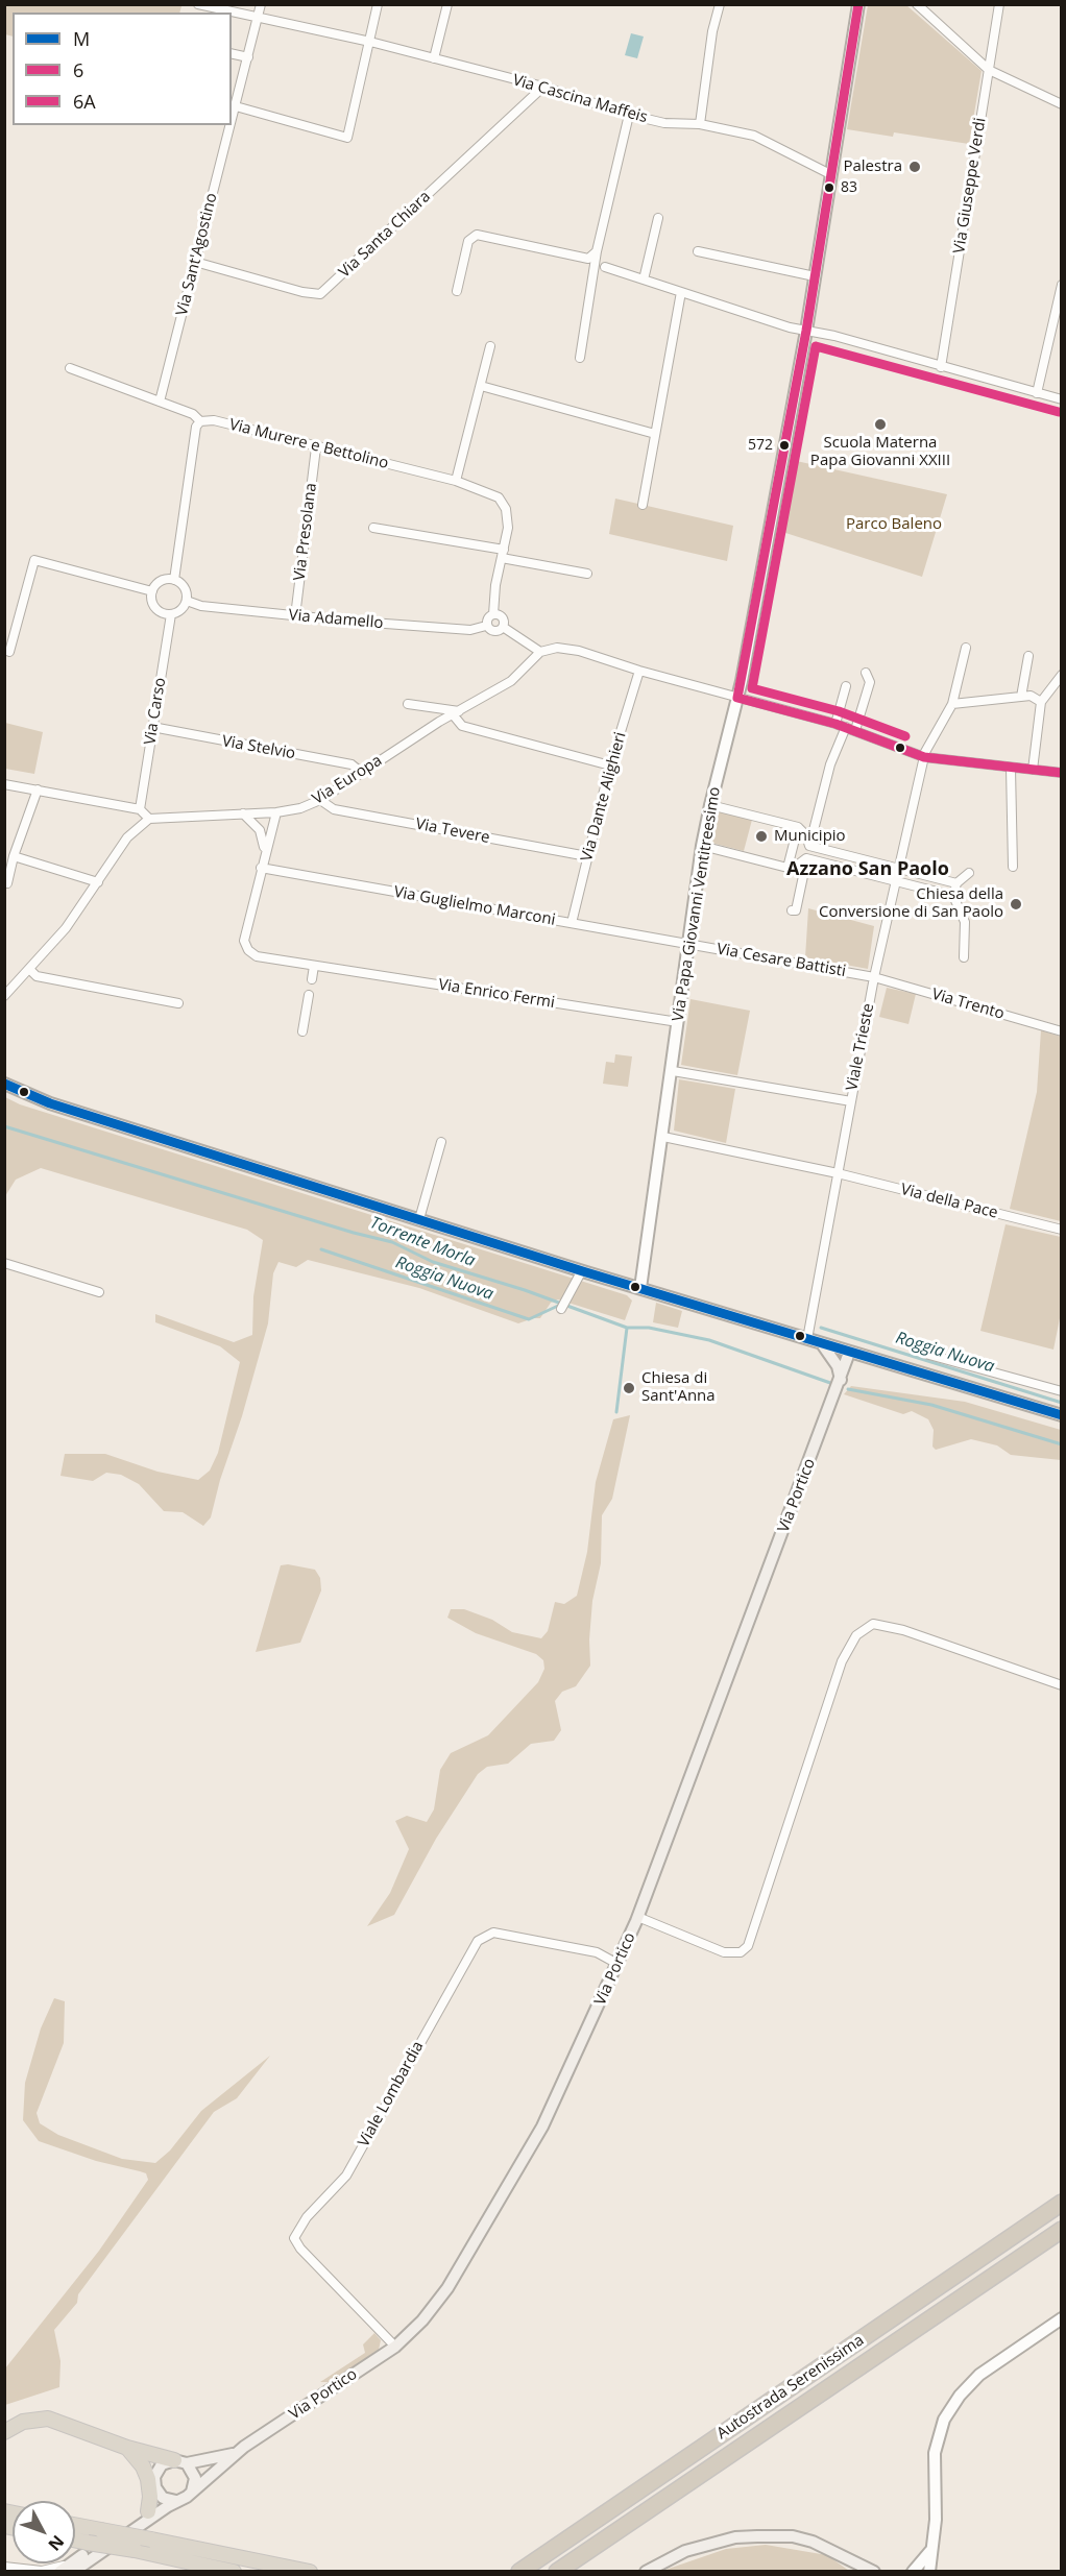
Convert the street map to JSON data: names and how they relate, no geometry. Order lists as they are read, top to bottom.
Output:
{
  "streets": {
    "highway": ["Autostrada Serenissima"],
    "main road": ["Via Portico"],
    "street": [
      "Via Cascina Maffeis",
      "Via Giuseppe Verdi",
      "Via Santa Chiara",
      "Via Sant'Agostino",
      "Via Murere e Bettolino",
      "Via Presolana",
      "Via Adamello",
      "Via Carso",
      "Via Stelvio",
      "Via Europa",
      "Via Dante Alighieri",
      "Via Tevere",
      "Via Papa Giovanni Ventitreesimo",
      "Via Guglielmo Marconi",
      "Via Cesare Battisti",
      "Via Enrico Fermi",
      "Via Trento",
      "Viale Trieste",
      "Via della Pace",
      "Viale Lombardia"
    ]
  },
  "crossings": [
    ["Via Cascina Maffeis", "Via Santa Chiara"],
    ["Via Cascina Maffeis", "Via Sant'Agostino"],
    ["Via Cascina Maffeis", "Via Papa Giovanni Ventitreesimo"],
    ["Via Santa Chiara", "Via Sant'Agostino"],
    ["Via Sant'Agostino", "Via Murere e Bettolino"],
    ["Via Murere e Bettolino", "Via Presolana"],
    ["Via Murere e Bettolino", "Via Adamello"],
    ["Via Presolana", "Via Adamello"],
    ["Via Adamello", "Via Carso"],
    ["Via Carso", "Via Stelvio"],
    ["Via Stelvio", "Via Europa"],
    ["Via Europa", "Via Tevere"],
    ["Via Europa", "Via Enrico Fermi"],
    ["Via Dante Alighieri", "Via Tevere"],
    ["Via Dante Alighieri", "Via Guglielmo Marconi"],
    ["Via Papa Giovanni Ventitreesimo", "Via Guglielmo Marconi"],
    ["Via Papa Giovanni Ventitreesimo", "Via Cesare Battisti"],
    ["Via Papa Giovanni Ventitreesimo", "Via Enrico Fermi"],
    ["Via Papa Giovanni Ventitreesimo", "Via della Pace"],
    ["Via Guglielmo Marconi", "Via Cesare Battisti"],
    ["Via Guglielmo Marconi", "Via Enrico Fermi"],
    ["Via Cesare Battisti", "Via Trento"],
    ["Via Cesare Battisti", "Viale Trieste"],
    ["Via Trento", "Viale Trieste"],
    ["Viale Trieste", "Via della Pace"],
    ["Via Portico", "Viale Lombardia"]
  ],
  "districts": ["Azzano San Paolo"],
  "water": ["Torrente Morla", "Roggia Nuova"],
  "parks": ["Parco Baleno"],
  "places": [
    "Palestra",
    "83",
    "Scuola Materna Papa Giovanni XXIII",
    "572",
    "Municipio",
    "Chiesa della Conversione di San Paolo",
    "Chiesa di Sant'Anna"
  ],
  "lines": ["transit line 6", "transit line 6A", "transit line M"],
  "legend": ["M", "6", "6A"],
  "north": "bottom right"
}
